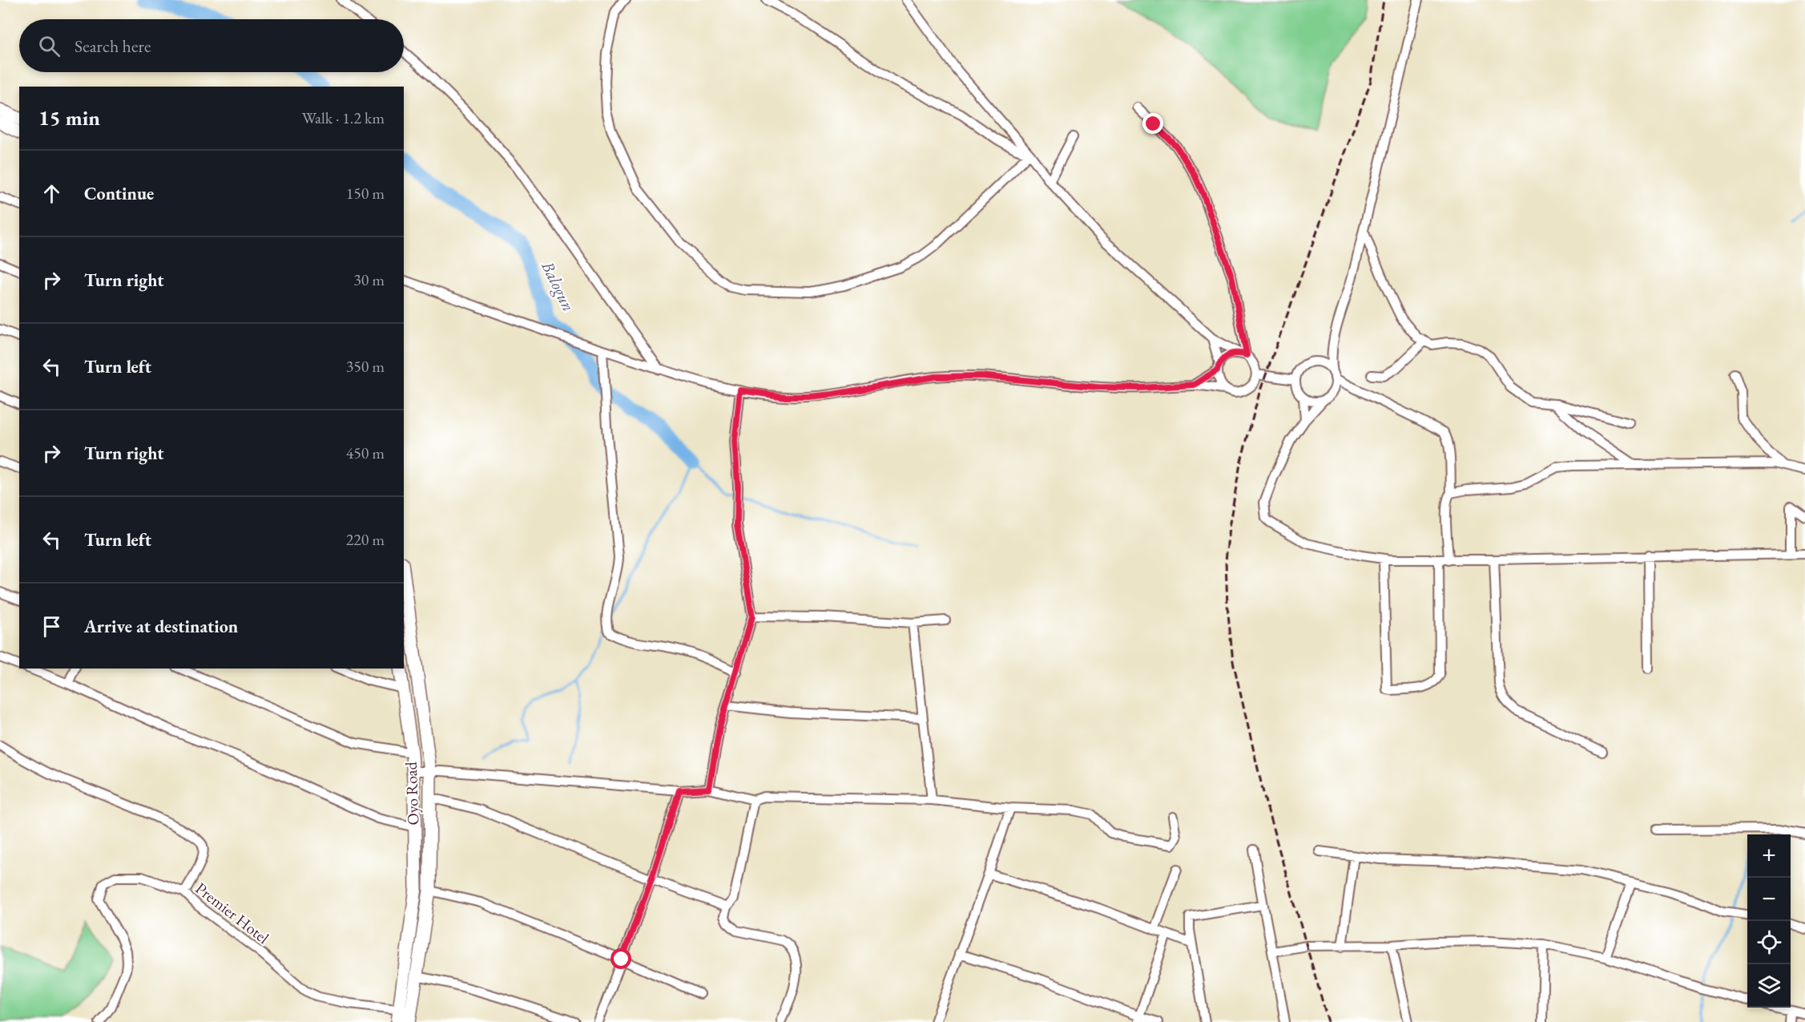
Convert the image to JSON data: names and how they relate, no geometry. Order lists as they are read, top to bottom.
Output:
{
  "streets": {
    "main road": ["Oyo Road"],
    "street": ["Premier Hotel"]
  },
  "crossings": [
    ["Oyo Road", "Premier Hotel"]
  ],
  "water": ["Balogun"],
  "page": {
    "search": "Search here",
    "heading": ["15 min", "Walk · 1.2 km"],
    "list": [
      ["Continue", "150 m"],
      ["Turn right", "30 m"],
      ["Turn left", "350 m"],
      ["Turn right", "450 m"],
      ["Turn left", "220 m"],
      "Arrive at destination"
    ],
    "map_buttons": ["+", "−"]
  }
}
